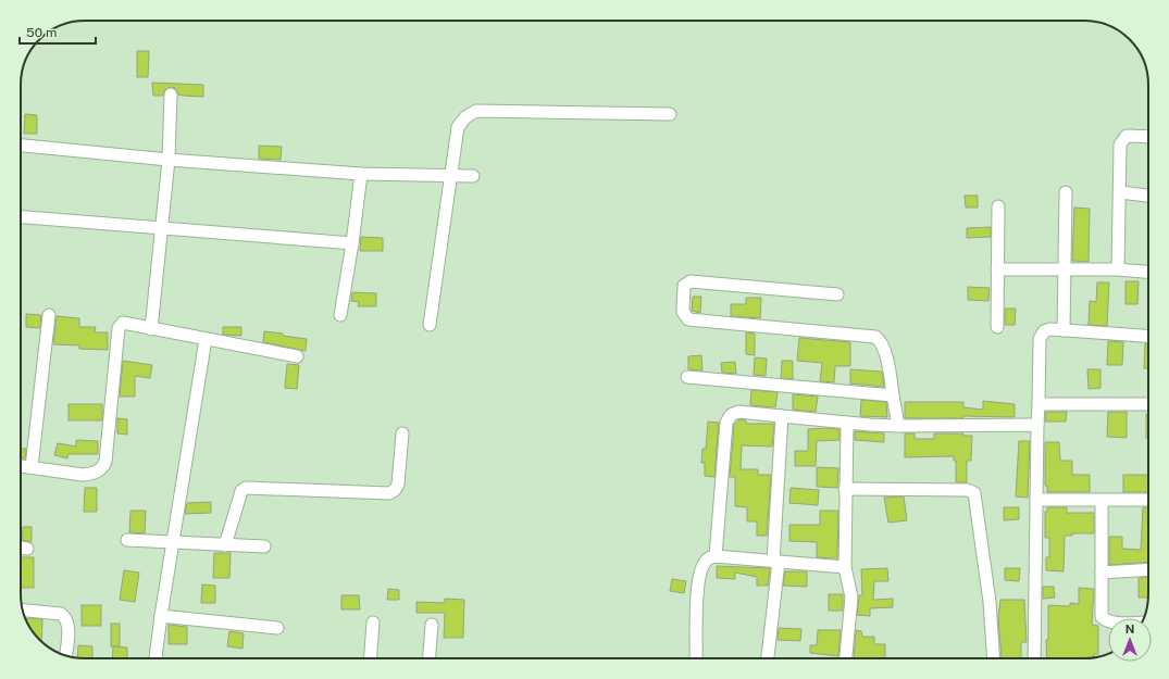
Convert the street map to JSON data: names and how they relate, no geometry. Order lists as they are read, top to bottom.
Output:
{
  "scale_bar": "50 m",
  "north": "top"
}
